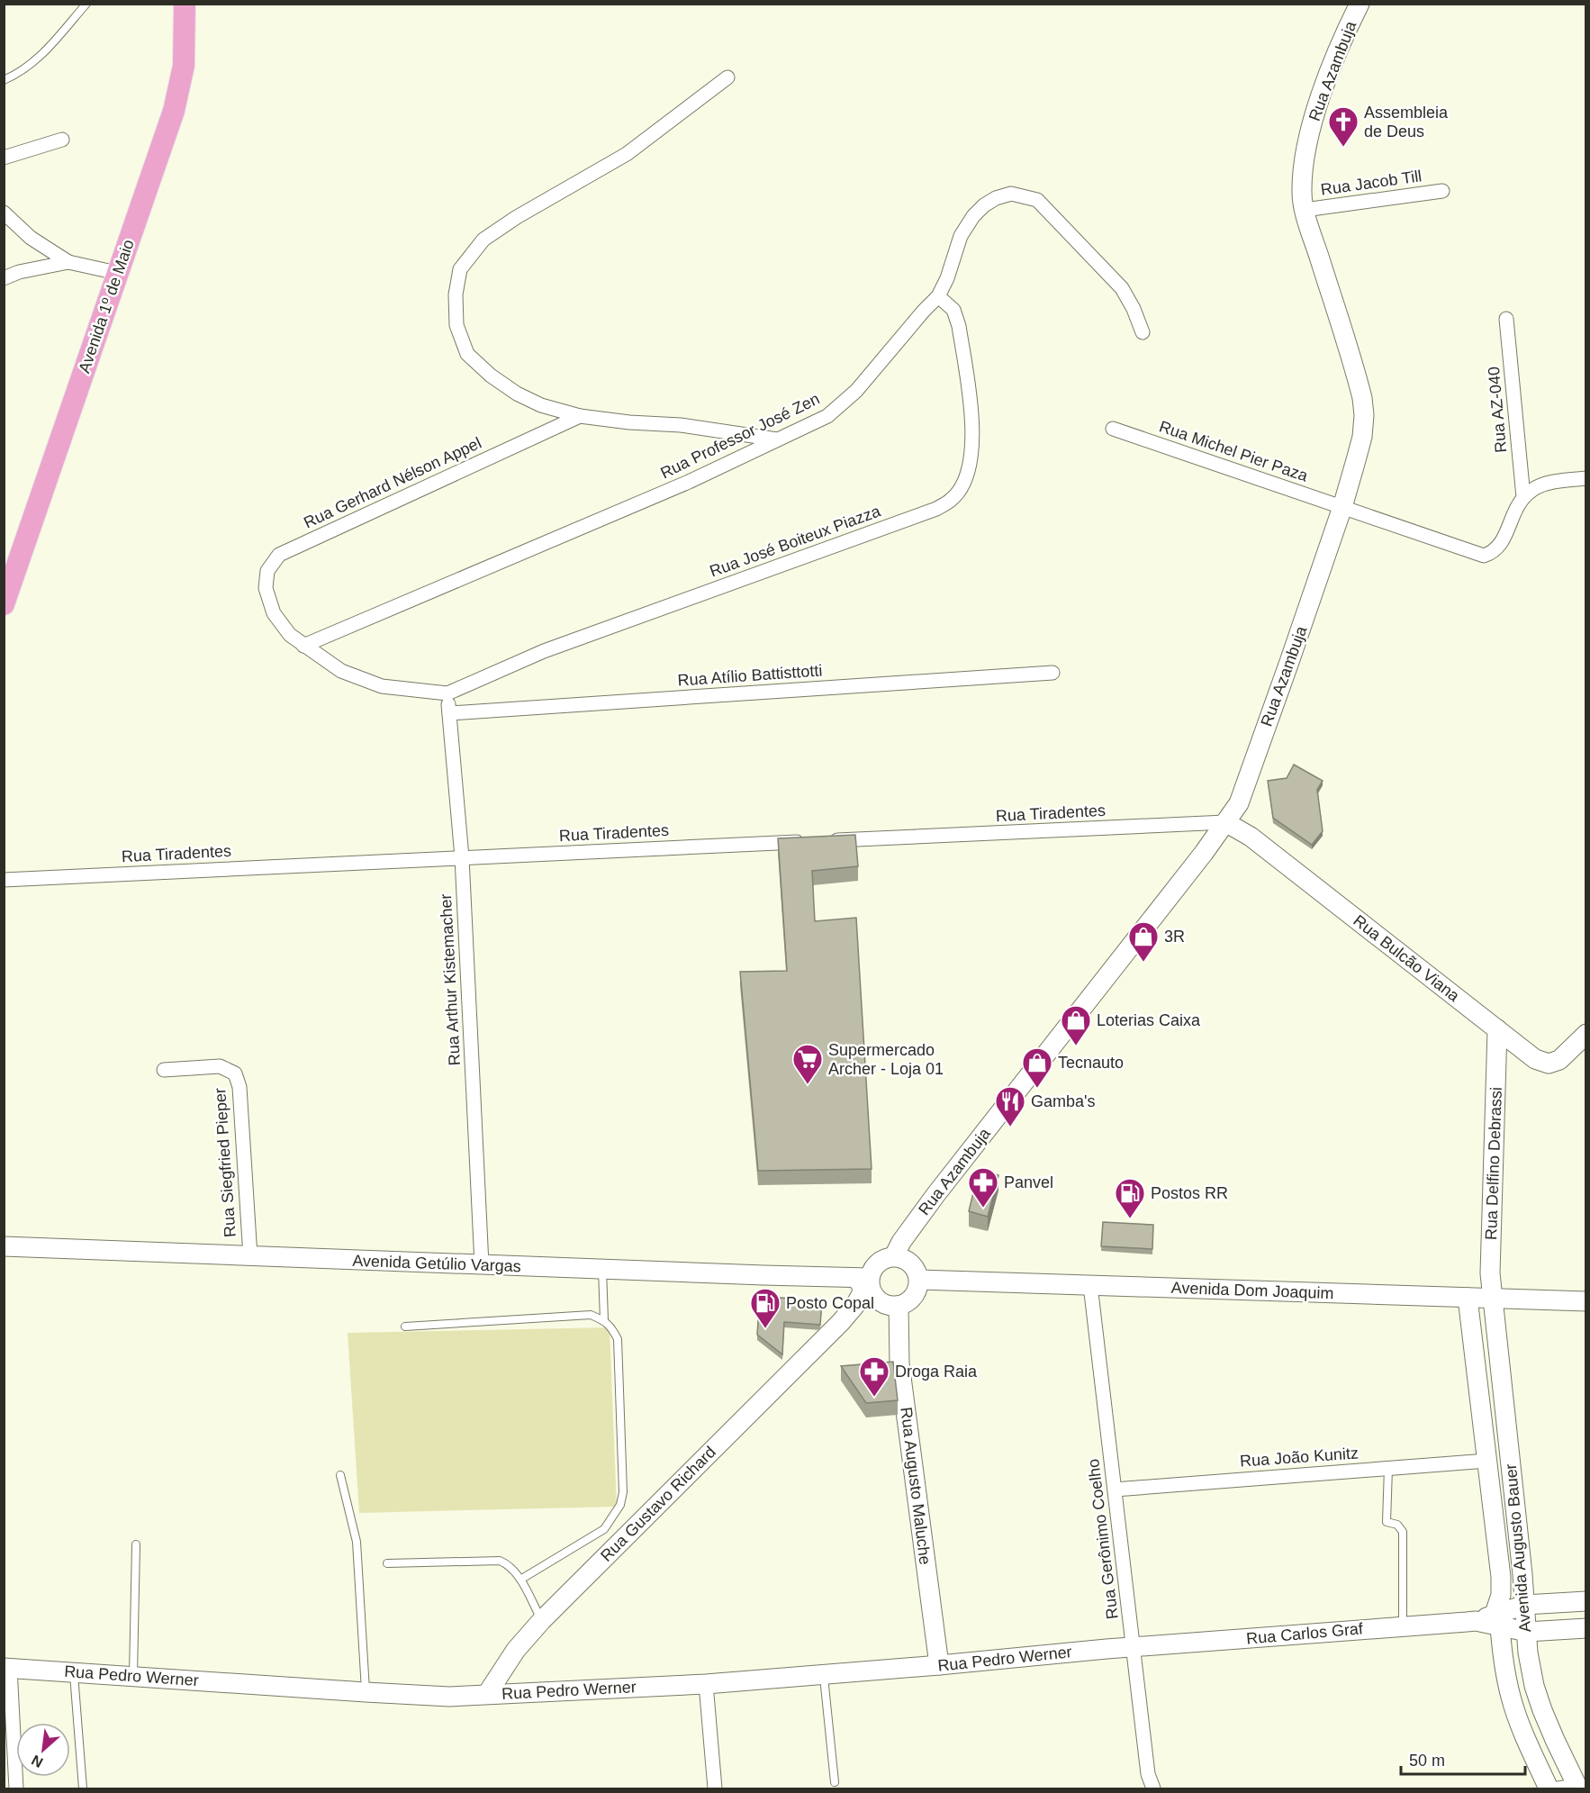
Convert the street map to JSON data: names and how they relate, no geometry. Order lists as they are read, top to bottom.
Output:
{
  "streets": {
    "main road": [
      "Rua Azambuja",
      "Avenida 1º de Maio",
      "Rua Bulcão Viana",
      "Rua Delfino Debrassi",
      "Avenida Getúlio Vargas",
      "Avenida Dom Joaquim",
      "Rua Augusto Maluche",
      "Rua Gustavo Richard",
      "Avenida Augusto Bauer",
      "Rua Carlos Graf",
      "Rua Pedro Werner"
    ],
    "street": [
      "Rua Jacob Till",
      "Rua AZ-040",
      "Rua Professor José Zen",
      "Rua Michel Pier Paza",
      "Rua Gerhard Nélson Appel",
      "Rua José Boiteux Piazza",
      "Rua Atílio Battisttotti",
      "Rua Tiradentes",
      "Rua Arthur Kistemacher",
      "Rua Siegfried Pieper",
      "Rua João Kunitz",
      "Rua Gerônimo Coelho"
    ]
  },
  "crossings": [
    ["Rua Azambuja", "Rua Jacob Till"],
    ["Rua Azambuja", "Rua Michel Pier Paza"],
    ["Rua Azambuja", "Rua Tiradentes"],
    ["Rua Azambuja", "Rua Bulcão Viana"],
    ["Rua Azambuja", "Avenida Getúlio Vargas"],
    ["Rua Azambuja", "Avenida Dom Joaquim"],
    ["Rua Azambuja", "Rua Augusto Maluche"],
    ["Rua Azambuja", "Rua Gustavo Richard"],
    ["Rua AZ-040", "Rua Michel Pier Paza"],
    ["Rua Professor José Zen", "Rua Gerhard Nélson Appel"],
    ["Rua Professor José Zen", "Rua José Boiteux Piazza"],
    ["Rua Gerhard Nélson Appel", "Rua José Boiteux Piazza"],
    ["Rua Gerhard Nélson Appel", "Rua Arthur Kistemacher"],
    ["Rua José Boiteux Piazza", "Rua Arthur Kistemacher"],
    ["Rua Atílio Battisttotti", "Rua Arthur Kistemacher"],
    ["Rua Tiradentes", "Rua Bulcão Viana"],
    ["Rua Tiradentes", "Rua Arthur Kistemacher"],
    ["Rua Bulcão Viana", "Rua Delfino Debrassi"],
    ["Rua Arthur Kistemacher", "Avenida Getúlio Vargas"],
    ["Rua Siegfried Pieper", "Avenida Getúlio Vargas"],
    ["Rua Delfino Debrassi", "Avenida Dom Joaquim"],
    ["Rua Delfino Debrassi", "Avenida Augusto Bauer"],
    ["Avenida Getúlio Vargas", "Avenida Dom Joaquim"],
    ["Avenida Getúlio Vargas", "Rua Augusto Maluche"],
    ["Avenida Getúlio Vargas", "Rua Gustavo Richard"],
    ["Avenida Dom Joaquim", "Rua Augusto Maluche"],
    ["Avenida Dom Joaquim", "Rua Gustavo Richard"],
    ["Avenida Dom Joaquim", "Rua Gerônimo Coelho"],
    ["Avenida Dom Joaquim", "Avenida Augusto Bauer"],
    ["Rua João Kunitz", "Rua Gerônimo Coelho"],
    ["Rua João Kunitz", "Avenida Augusto Bauer"],
    ["Rua Augusto Maluche", "Rua Gustavo Richard"],
    ["Rua Augusto Maluche", "Rua Pedro Werner"],
    ["Rua Gustavo Richard", "Rua Pedro Werner"],
    ["Rua Gerônimo Coelho", "Rua Carlos Graf"],
    ["Rua Gerônimo Coelho", "Rua Pedro Werner"],
    ["Avenida Augusto Bauer", "Rua Carlos Graf"],
    ["Rua Carlos Graf", "Rua Pedro Werner"]
  ],
  "places": {
    "church": ["Assembleia de Deus"],
    "shop": ["3R", "Loterias Caixa", "Tecnauto"],
    "supermarket": ["Supermercado Archer - Loja 01"],
    "restaurant": ["Gamba's"],
    "pharmacy": ["Panvel", "Droga Raia"],
    "fuel station": ["Postos RR", "Posto Copal"]
  },
  "scale_bar": "50 m",
  "north": "bottom left"
}
